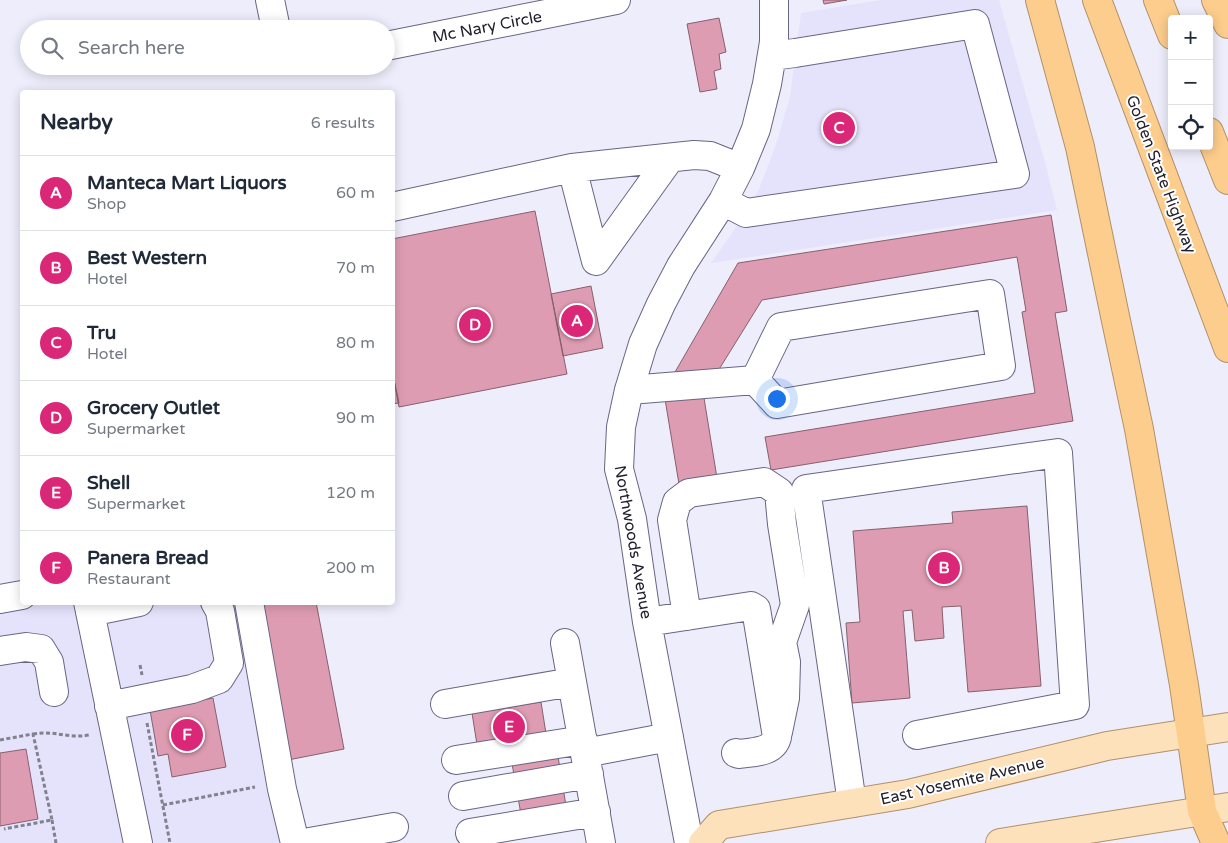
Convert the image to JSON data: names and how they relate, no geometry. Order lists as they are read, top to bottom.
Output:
{
  "streets": {
    "highway": ["Golden State Highway"],
    "main road": ["East Yosemite Avenue"],
    "street": ["Mc Nary Circle", "Northwoods Avenue"]
  },
  "page": {
    "map_buttons": ["+", "−"],
    "search": "Search here",
    "heading": ["Nearby", "6 results"],
    "pins": [
      "C",
      "A",
      "D",
      "B",
      "E",
      "F"
    ],
    "list": [
      {
        "mark": "A",
        "name": "Manteca Mart Liquors",
        "note": "Shop",
        "value": "60 m"
      },
      {
        "mark": "B",
        "name": "Best Western",
        "note": "Hotel",
        "value": "70 m"
      },
      {
        "mark": "C",
        "name": "Tru",
        "note": "Hotel",
        "value": "80 m"
      },
      {
        "mark": "D",
        "name": "Grocery Outlet",
        "note": "Supermarket",
        "value": "90 m"
      },
      {
        "mark": "E",
        "name": "Shell",
        "note": "Supermarket",
        "value": "120 m"
      },
      {
        "mark": "F",
        "name": "Panera Bread",
        "note": "Restaurant",
        "value": "200 m"
      }
    ]
  }
}
